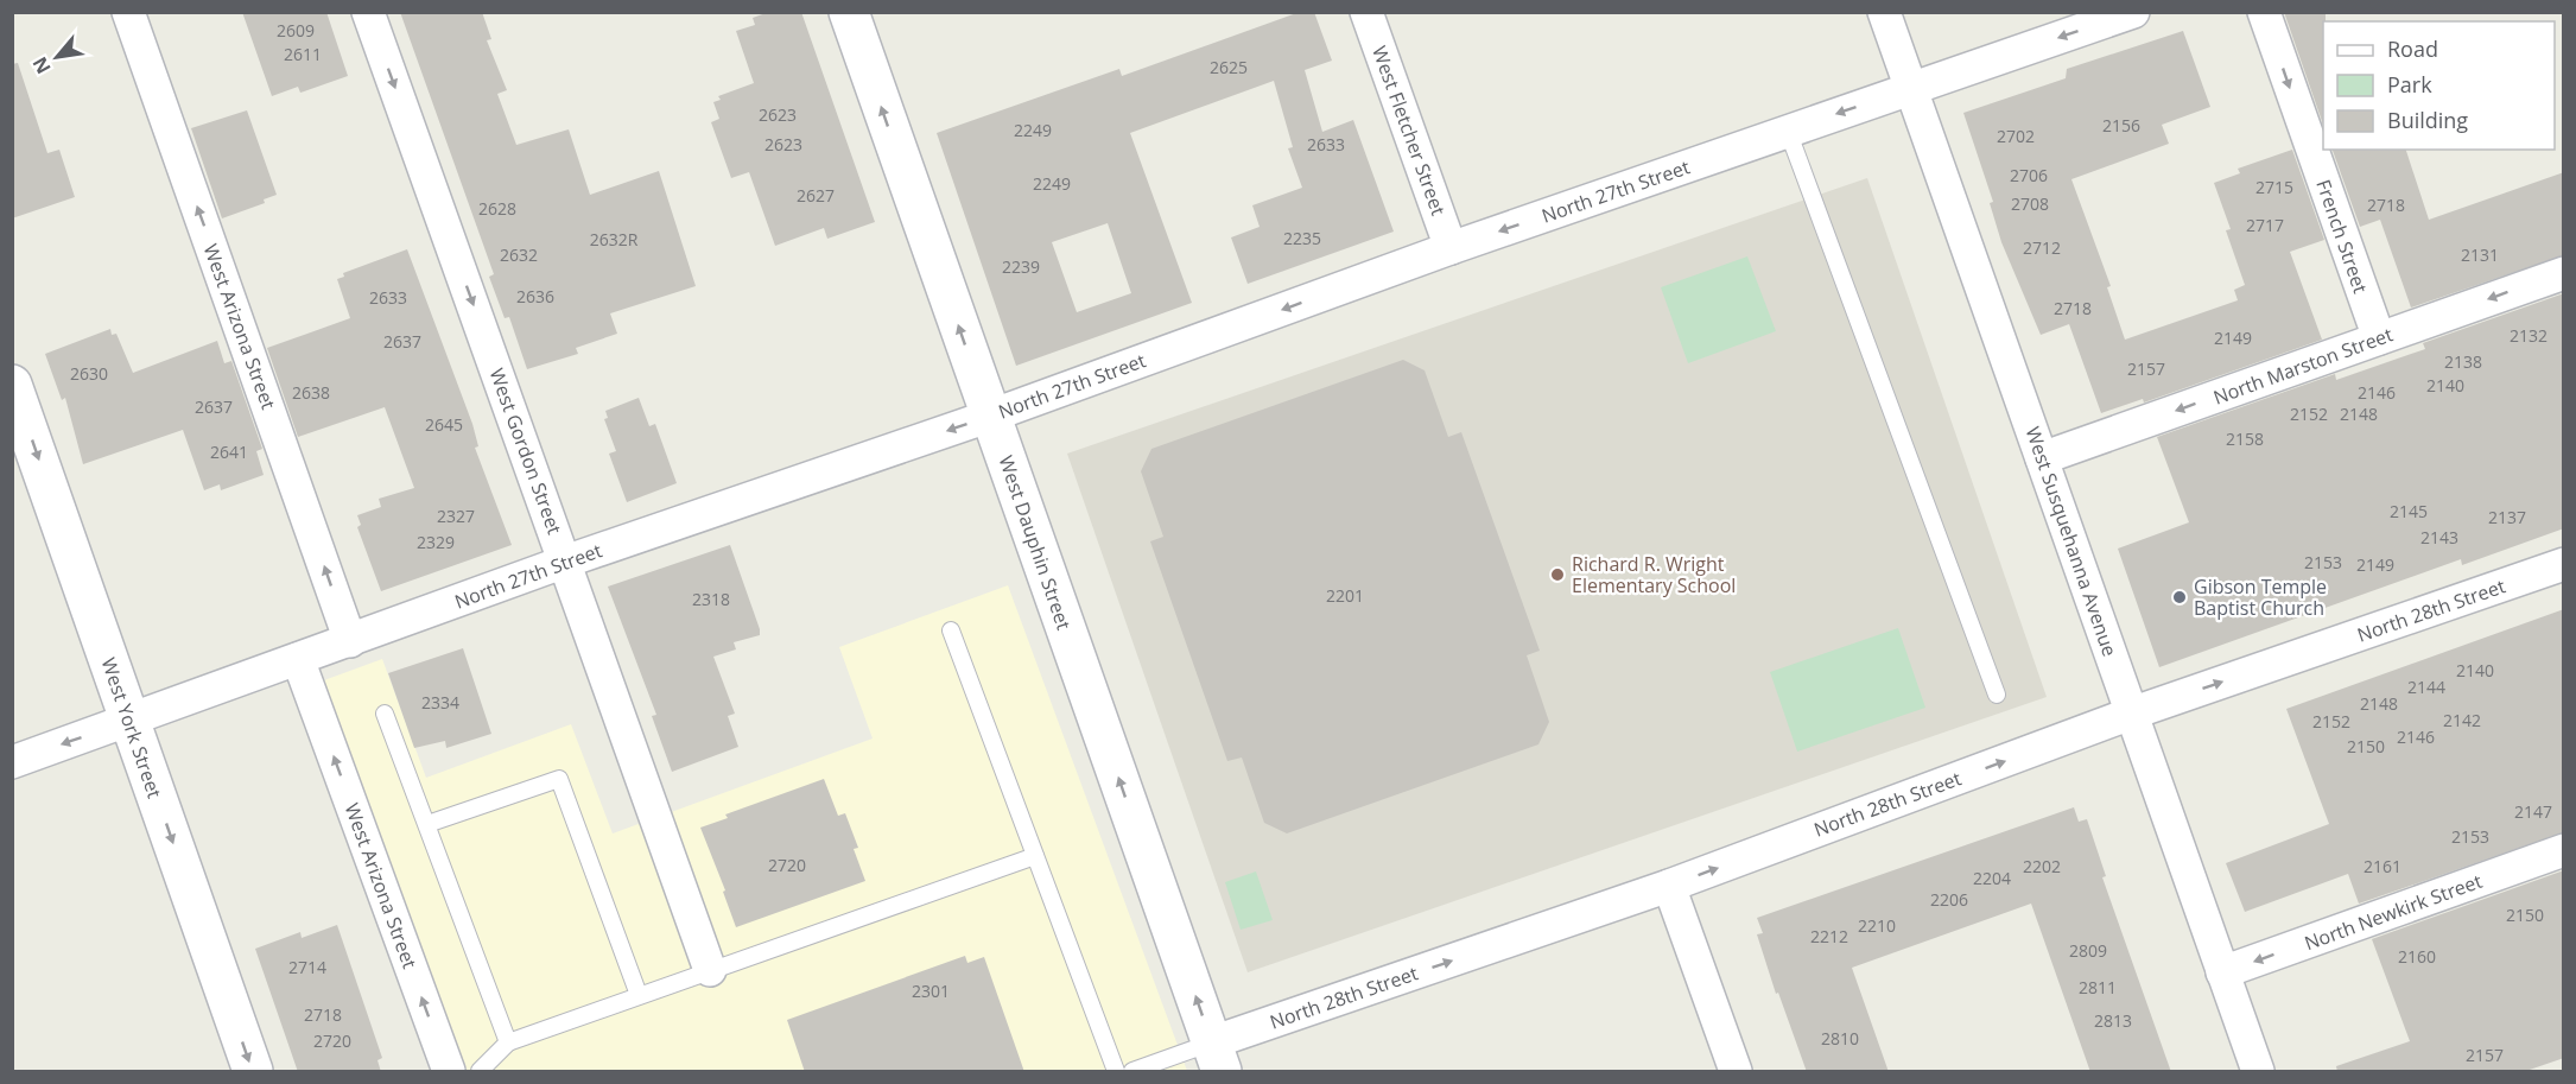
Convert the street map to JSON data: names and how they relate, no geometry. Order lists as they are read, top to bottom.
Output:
{
  "streets": {
    "street": [
      "West Fletcher Street",
      "North 27th Street",
      "French Street",
      "West Arizona Street",
      "North Marston Street",
      "West Gordon Street",
      "West Susquehanna Avenue",
      "West Dauphin Street",
      "North 28th Street",
      "West York Street",
      "North Newkirk Street"
    ]
  },
  "crossings": [
    ["West Fletcher Street", "North 27th Street"],
    ["North 27th Street", "West Arizona Street"],
    ["North 27th Street", "West Gordon Street"],
    ["North 27th Street", "West Susquehanna Avenue"],
    ["North 27th Street", "West Dauphin Street"],
    ["North 27th Street", "West York Street"],
    ["French Street", "North Marston Street"],
    ["North Marston Street", "West Susquehanna Avenue"],
    ["West Susquehanna Avenue", "North 28th Street"],
    ["West Susquehanna Avenue", "North Newkirk Street"],
    ["West Dauphin Street", "North 28th Street"]
  ],
  "one_way": [
    "North 27th Street",
    "French Street",
    "West Arizona Street",
    "North Marston Street",
    "West Gordon Street",
    "West Dauphin Street",
    "North 28th Street",
    "West York Street",
    "North Newkirk Street"
  ],
  "places": ["Richard R. Wright Elementary School", "Gibson Temple Baptist Church"],
  "house_numbers": [
    "2609",
    "2611",
    "2625",
    "2623",
    "2156",
    "2249",
    "2702",
    "2623",
    "2633",
    "2706",
    "2249",
    "2715",
    "2627",
    "2708",
    "2718",
    "2628",
    "2717",
    "2235",
    "2632R",
    "2712",
    "2632",
    "2131",
    "2239",
    "2636",
    "2633",
    "2718",
    "2132",
    "2149",
    "2637",
    "2138",
    "2157",
    "2630",
    "2140",
    "2638",
    "2146",
    "2637",
    "2152",
    "2148",
    "2645",
    "2158",
    "2641",
    "2145",
    "2327",
    "2137",
    "2143",
    "2329",
    "2153",
    "2149",
    "2201",
    "2318",
    "2140",
    "2144",
    "2334",
    "2148",
    "2142",
    "2152",
    "2146",
    "2150",
    "2147",
    "2153",
    "2720",
    "2202",
    "2161",
    "2204",
    "2206",
    "2150",
    "2210",
    "2212",
    "2809",
    "2160",
    "2714",
    "2811",
    "2301",
    "2718",
    "2813",
    "2810",
    "2720",
    "2157"
  ],
  "legend": ["Road", "Park", "Building"],
  "north": "bottom left"
}
